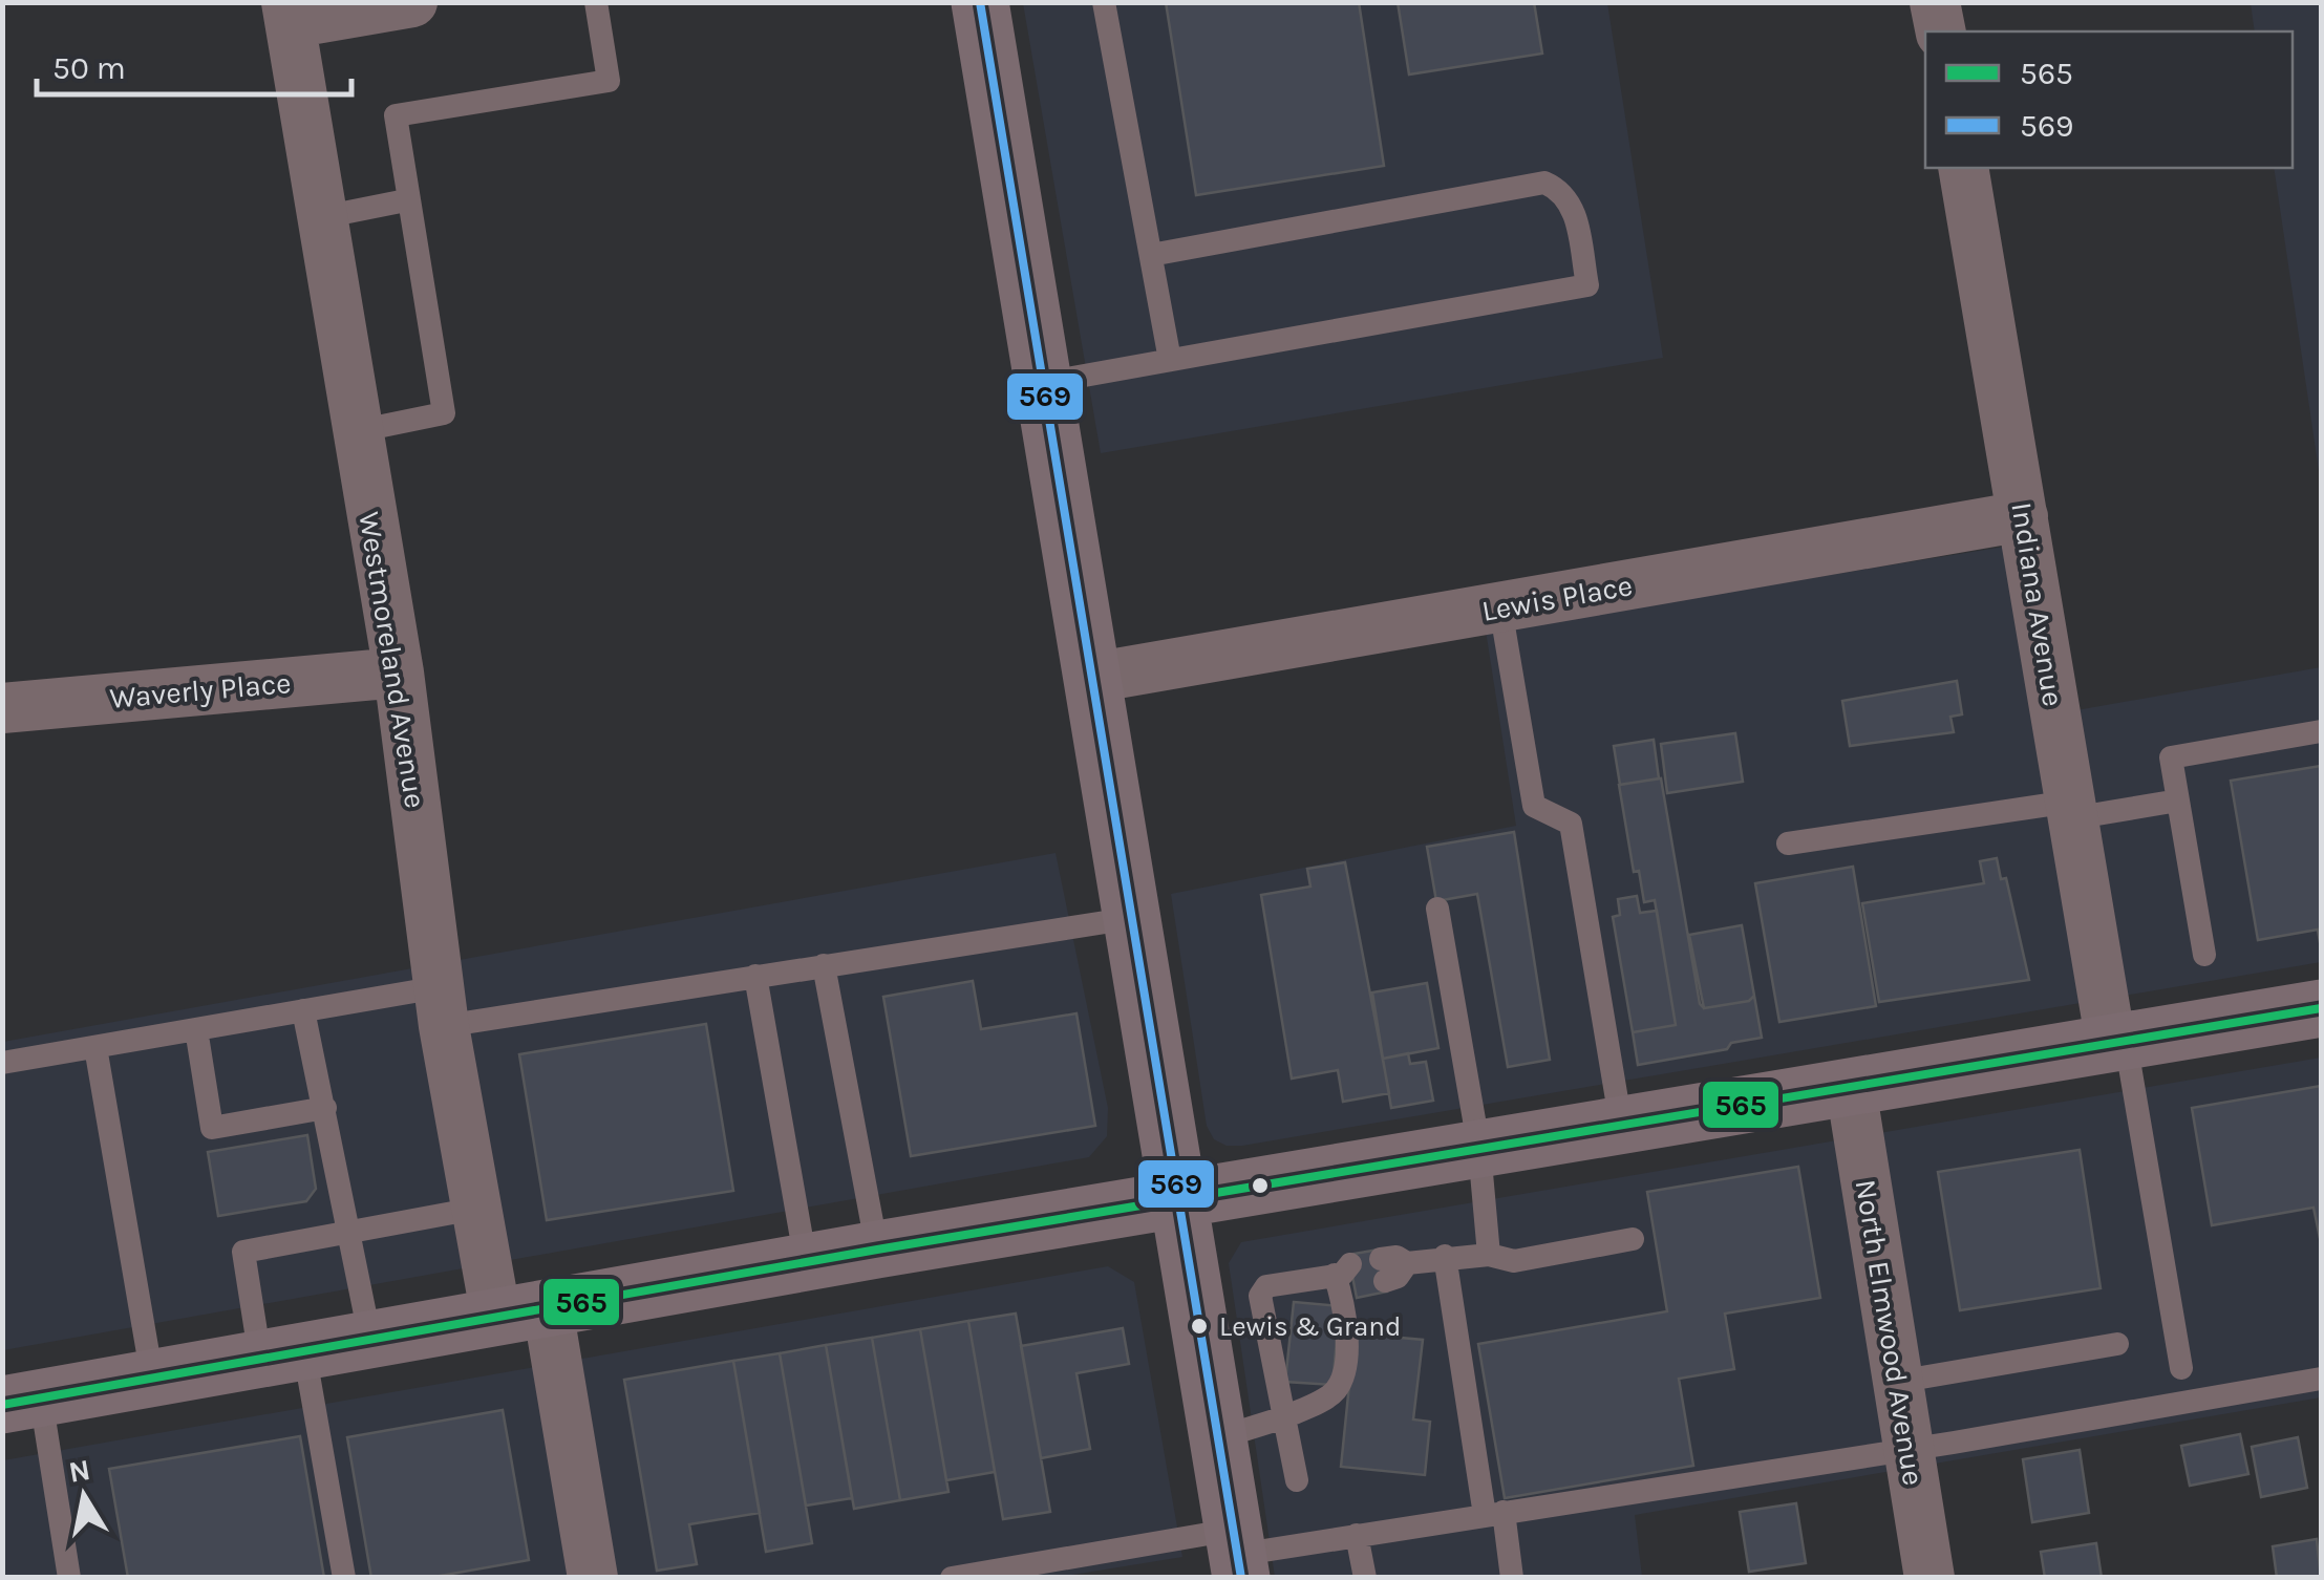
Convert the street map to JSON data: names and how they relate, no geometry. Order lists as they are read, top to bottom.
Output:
{
  "streets": {
    "street": [
      "Lewis Place",
      "Indiana Avenue",
      "Westmoreland Avenue",
      "Waverly Place",
      "North Elmwood Avenue"
    ]
  },
  "crossings": [
    ["Lewis Place", "Indiana Avenue"],
    ["Westmoreland Avenue", "Waverly Place"]
  ],
  "places": ["Lewis & Grand"],
  "lines": ["transit line 569", "transit line 565"],
  "legend": ["565", "569"],
  "scale_bar": "50 m",
  "north": "top"
}
